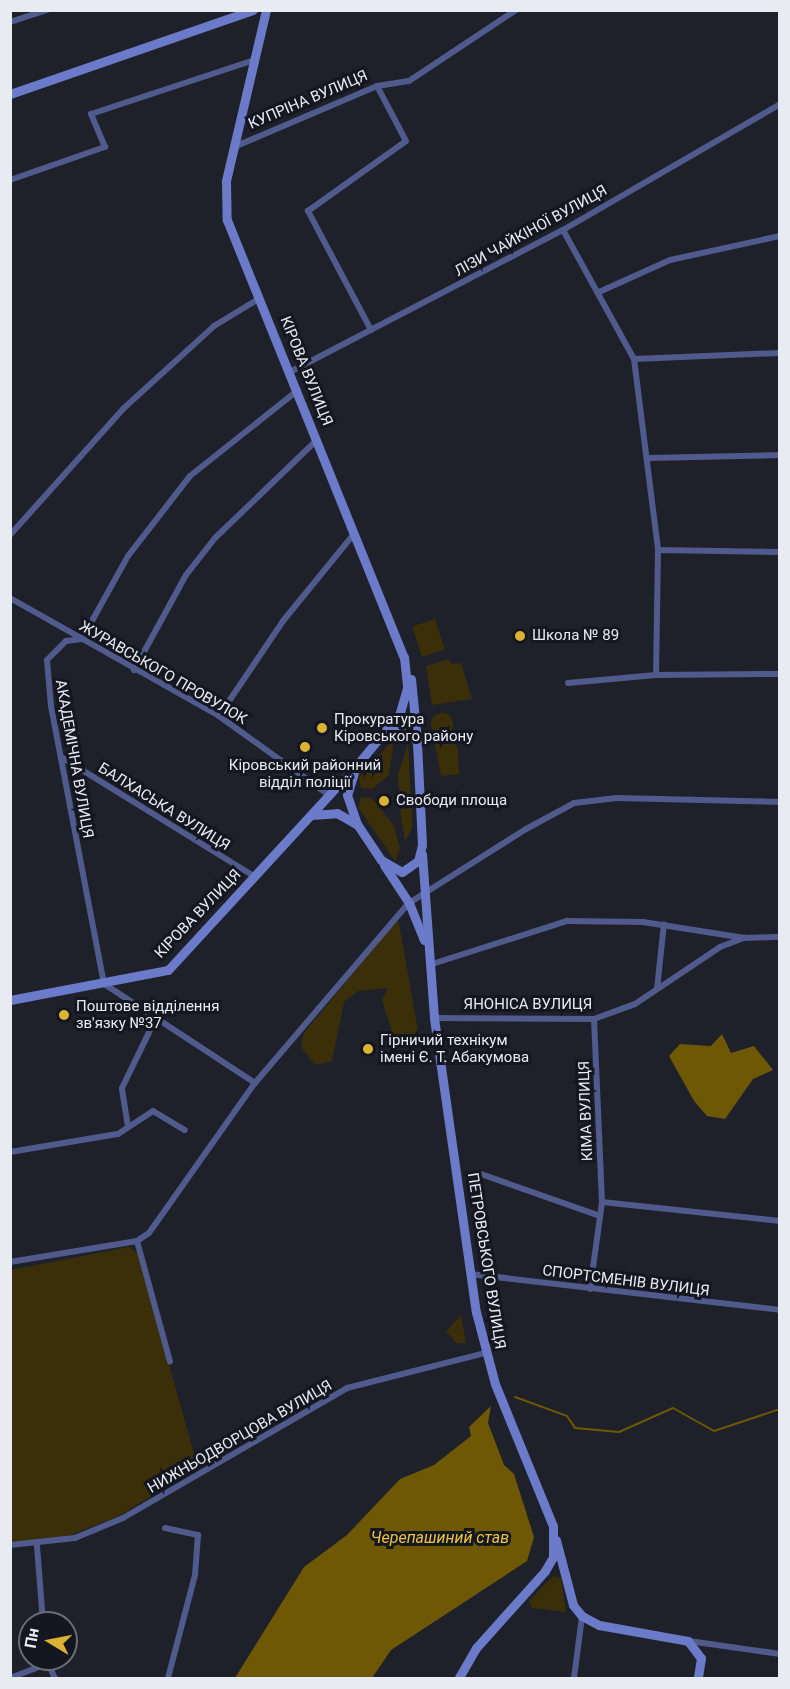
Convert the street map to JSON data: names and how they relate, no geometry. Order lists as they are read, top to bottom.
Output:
{
  "streets": {
    "main road": ["КІРОВА ВУЛИЦЯ", "ПЕТРОВСЬКОГО ВУЛИЦЯ"],
    "street": [
      "КУПРІНА ВУЛИЦЯ",
      "ЛІЗИ ЧАЙКІНОЇ ВУЛИЦЯ",
      "ЖУРАВСЬКОГО ПРОВУЛОК",
      "АКАДЕМІЧНА ВУЛИЦЯ",
      "БАЛХАСЬКА ВУЛИЦЯ",
      "ЯНОНІСА ВУЛИЦЯ",
      "КІМА ВУЛИЦЯ",
      "СПОРТСМЕНІВ ВУЛИЦЯ",
      "НИЖНЬОДВОРЦОВА ВУЛИЦЯ"
    ]
  },
  "crossings": [
    ["КУПРІНА ВУЛИЦЯ", "КІРОВА ВУЛИЦЯ"],
    ["ЛІЗИ ЧАЙКІНОЇ ВУЛИЦЯ", "КІРОВА ВУЛИЦЯ"],
    ["КІРОВА ВУЛИЦЯ", "ЖУРАВСЬКОГО ПРОВУЛОК"],
    ["КІРОВА ВУЛИЦЯ", "АКАДЕМІЧНА ВУЛИЦЯ"],
    ["КІРОВА ВУЛИЦЯ", "БАЛХАСЬКА ВУЛИЦЯ"],
    ["КІРОВА ВУЛИЦЯ", "ПЕТРОВСЬКОГО ВУЛИЦЯ"],
    ["ЖУРАВСЬКОГО ПРОВУЛОК", "АКАДЕМІЧНА ВУЛИЦЯ"],
    ["АКАДЕМІЧНА ВУЛИЦЯ", "БАЛХАСЬКА ВУЛИЦЯ"],
    ["ЯНОНІСА ВУЛИЦЯ", "КІМА ВУЛИЦЯ"],
    ["ЯНОНІСА ВУЛИЦЯ", "ПЕТРОВСЬКОГО ВУЛИЦЯ"],
    ["КІМА ВУЛИЦЯ", "СПОРТСМЕНІВ ВУЛИЦЯ"],
    ["ПЕТРОВСЬКОГО ВУЛИЦЯ", "СПОРТСМЕНІВ ВУЛИЦЯ"],
    ["ПЕТРОВСЬКОГО ВУЛИЦЯ", "НИЖНЬОДВОРЦОВА ВУЛИЦЯ"]
  ],
  "water": ["Черепашиний став"],
  "places": [
    "Школа № 89",
    "Прокуратура Кіровського району",
    "Кіровський районний відділ поліції",
    "Свободи площа",
    "Поштове відділення зв'язку №37",
    "Гірничий технікум імені Є. Т. Абакумова"
  ],
  "north": "left"
}
